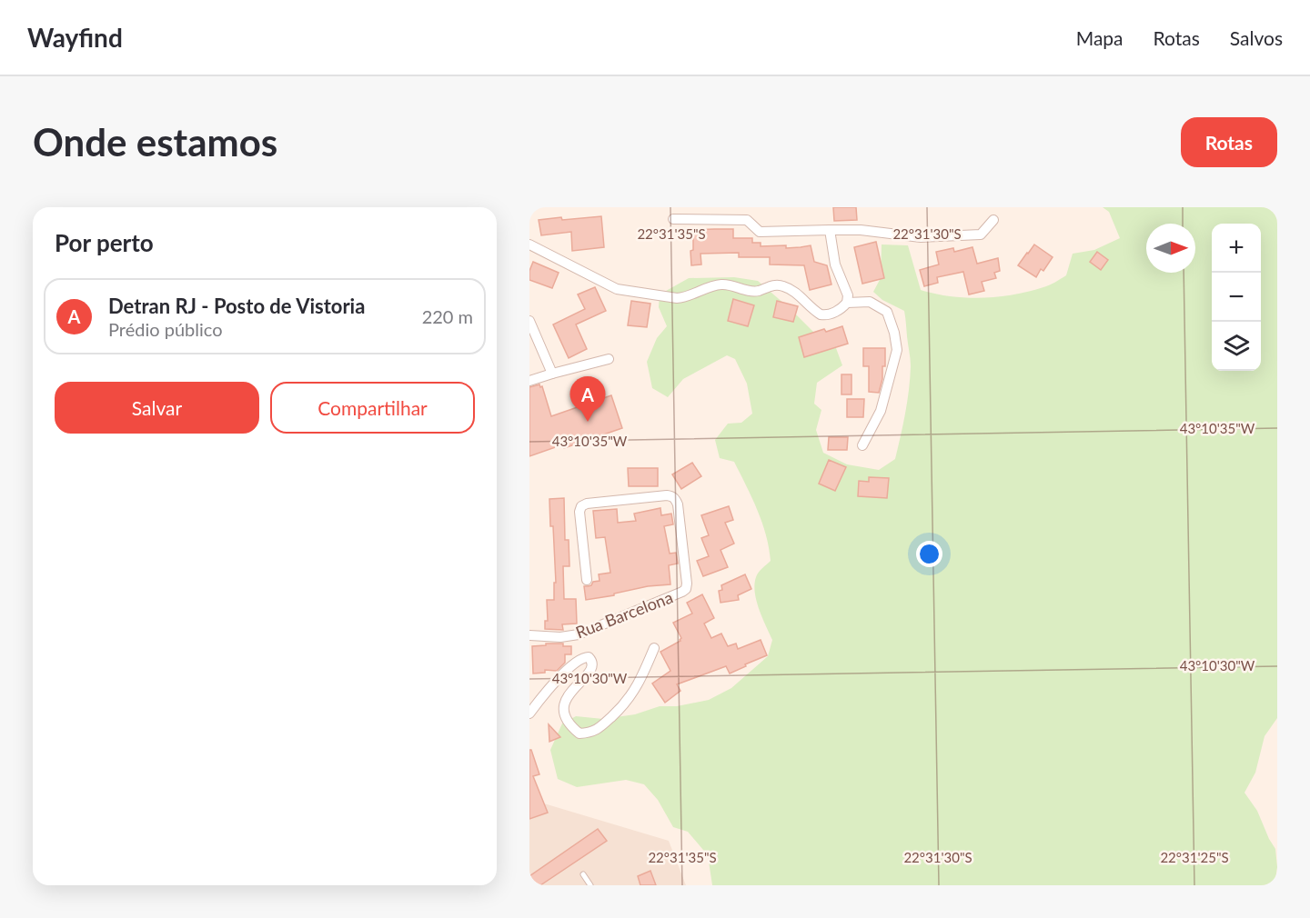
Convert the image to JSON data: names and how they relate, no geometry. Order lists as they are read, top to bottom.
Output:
{
  "streets": {
    "street": ["Rua Barcelona"]
  },
  "north": "right",
  "page": {
    "header": "Wayfind",
    "nav": ["Mapa", "Rotas", "Salvos"],
    "buttons": [
      "Rotas",
      ["Salvar", "Compartilhar"]
    ],
    "title": "Onde estamos",
    "heading": "Por perto",
    "map_buttons": ["+", "−"],
    "list": [
      {
        "mark": "A",
        "name": "Detran RJ - Posto de Vistoria",
        "note": "Prédio público",
        "value": "220 m"
      }
    ],
    "pins": "A"
  },
  "coordinates": [
    "22°31'35\"S",
    "22°31'30\"S",
    "43°10'35\"W",
    "43°10'30\"W",
    "22°31'25\"S"
  ]
}
